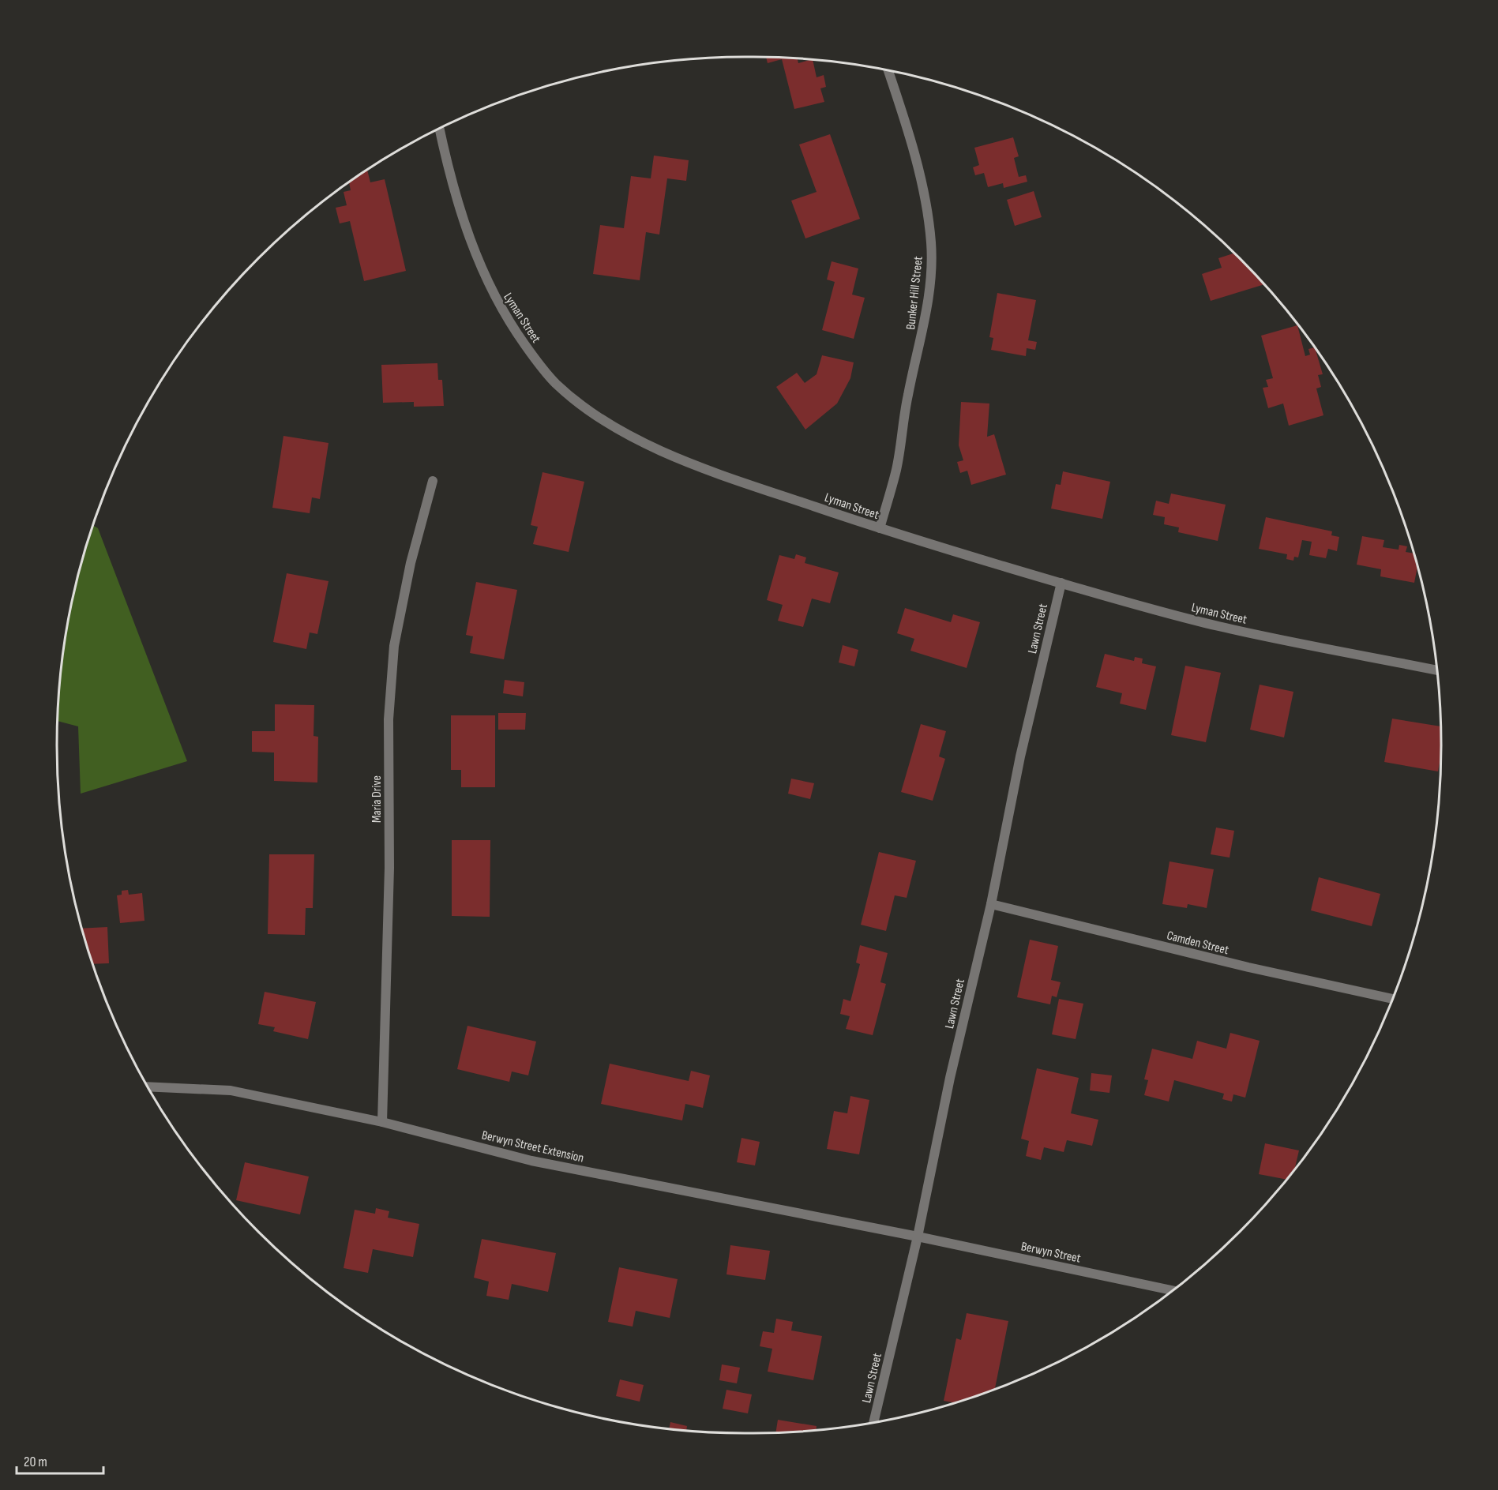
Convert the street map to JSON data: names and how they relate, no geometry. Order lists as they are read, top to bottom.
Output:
{
  "streets": {
    "street": [
      "Bunker Hill Street",
      "Lyman Street",
      "Lawn Street",
      "Maria Drive",
      "Camden Street",
      "Berwyn Street Extension",
      "Berwyn Street"
    ]
  },
  "crossings": [
    ["Bunker Hill Street", "Lyman Street"],
    ["Lyman Street", "Lawn Street"],
    ["Lawn Street", "Camden Street"],
    ["Lawn Street", "Berwyn Street Extension"],
    ["Lawn Street", "Berwyn Street"],
    ["Maria Drive", "Berwyn Street Extension"],
    ["Berwyn Street Extension", "Berwyn Street"]
  ],
  "scale_bar": "20 m"
}
